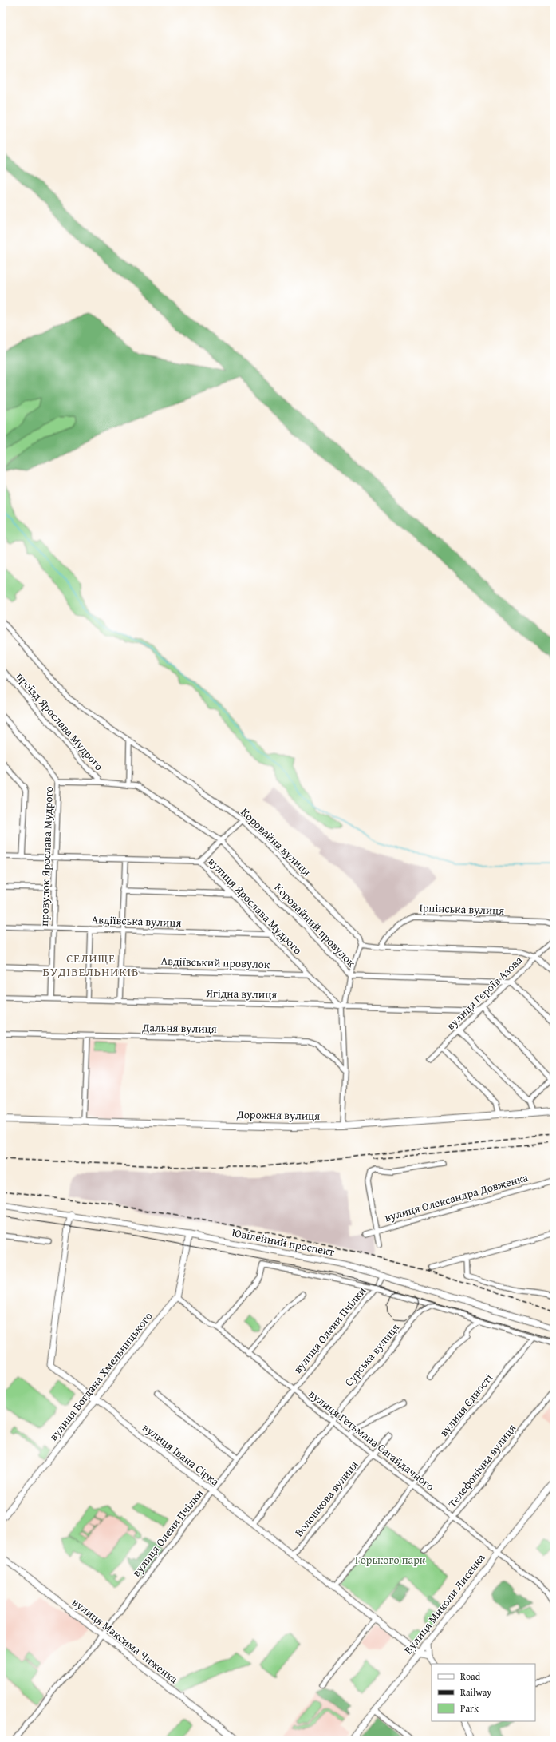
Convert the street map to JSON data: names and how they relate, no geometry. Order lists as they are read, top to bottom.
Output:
{
  "streets": {
    "main road": ["Дорожня вулиця"],
    "street": [
      "проїзд Ярослава Мудрого",
      "Коровайна вулиця",
      "провулок Ярослава Мудрого",
      "вулиця Ярослава Мудрого",
      "Ірпінська вулиця",
      "Авдіївська вулиця",
      "Коровайний провулок",
      "Авдіївський провулок",
      "вулиця Героїв Азова",
      "Ягідна вулиця",
      "Дальня вулиця",
      "вулиця Олександра Довженка",
      "Ювілейний проспект",
      "вулиця Олени Пчілки",
      "Сурська вулиця",
      "вулиця Богдана Хмельницького",
      "вулиця Єдності",
      "вулиця Гетьмана Сагайдачного",
      "вулиця Івана Сірка",
      "Телефонічна вулиця",
      "Волошкова вулиця",
      "Вулиця Миколи Лисенка",
      "вулиця Максима Чиженка"
    ]
  },
  "crossings": [
    ["проїзд Ярослава Мудрого", "Коровайний провулок"],
    ["провулок Ярослава Мудрого", "вулиця Ярослава Мудрого"],
    ["провулок Ярослава Мудрого", "Авдіївська вулиця"],
    ["провулок Ярослава Мудрого", "Ягідна вулиця"],
    ["вулиця Ярослава Мудрого", "Авдіївська вулиця"],
    ["вулиця Ярослава Мудрого", "Авдіївський провулок"],
    ["вулиця Ярослава Мудрого", "Ягідна вулиця"],
    ["Коровайний провулок", "вулиця Героїв Азова"],
    ["вулиця Героїв Азова", "Ягідна вулиця"],
    ["Ювілейний проспект", "вулиця Олени Пчілки"],
    ["Ювілейний проспект", "вулиця Богдана Хмельницького"],
    ["Ювілейний проспект", "вулиця Івана Сірка"],
    ["вулиця Олени Пчілки", "вулиця Гетьмана Сагайдачного"],
    ["вулиця Олени Пчілки", "вулиця Івана Сірка"],
    ["вулиця Олени Пчілки", "вулиця Максима Чиженка"],
    ["Сурська вулиця", "вулиця Гетьмана Сагайдачного"],
    ["Сурська вулиця", "вулиця Івана Сірка"],
    ["вулиця Богдана Хмельницького", "вулиця Гетьмана Сагайдачного"],
    ["вулиця Богдана Хмельницького", "вулиця Івана Сірка"],
    ["вулиця Єдності", "вулиця Гетьмана Сагайдачного"],
    ["вулиця Єдності", "вулиця Івана Сірка"],
    ["вулиця Гетьмана Сагайдачного", "Телефонічна вулиця"],
    ["вулиця Гетьмана Сагайдачного", "Волошкова вулиця"],
    ["вулиця Гетьмана Сагайдачного", "Вулиця Миколи Лисенка"],
    ["вулиця Івана Сірка", "Волошкова вулиця"],
    ["вулиця Івана Сірка", "Вулиця Миколи Лисенка"]
  ],
  "districts": ["СЕЛИЩЕ БУДІВЕЛЬНИКІВ"],
  "parks": ["Горького парк"],
  "legend": ["Road", "Railway", "Park"]
}
